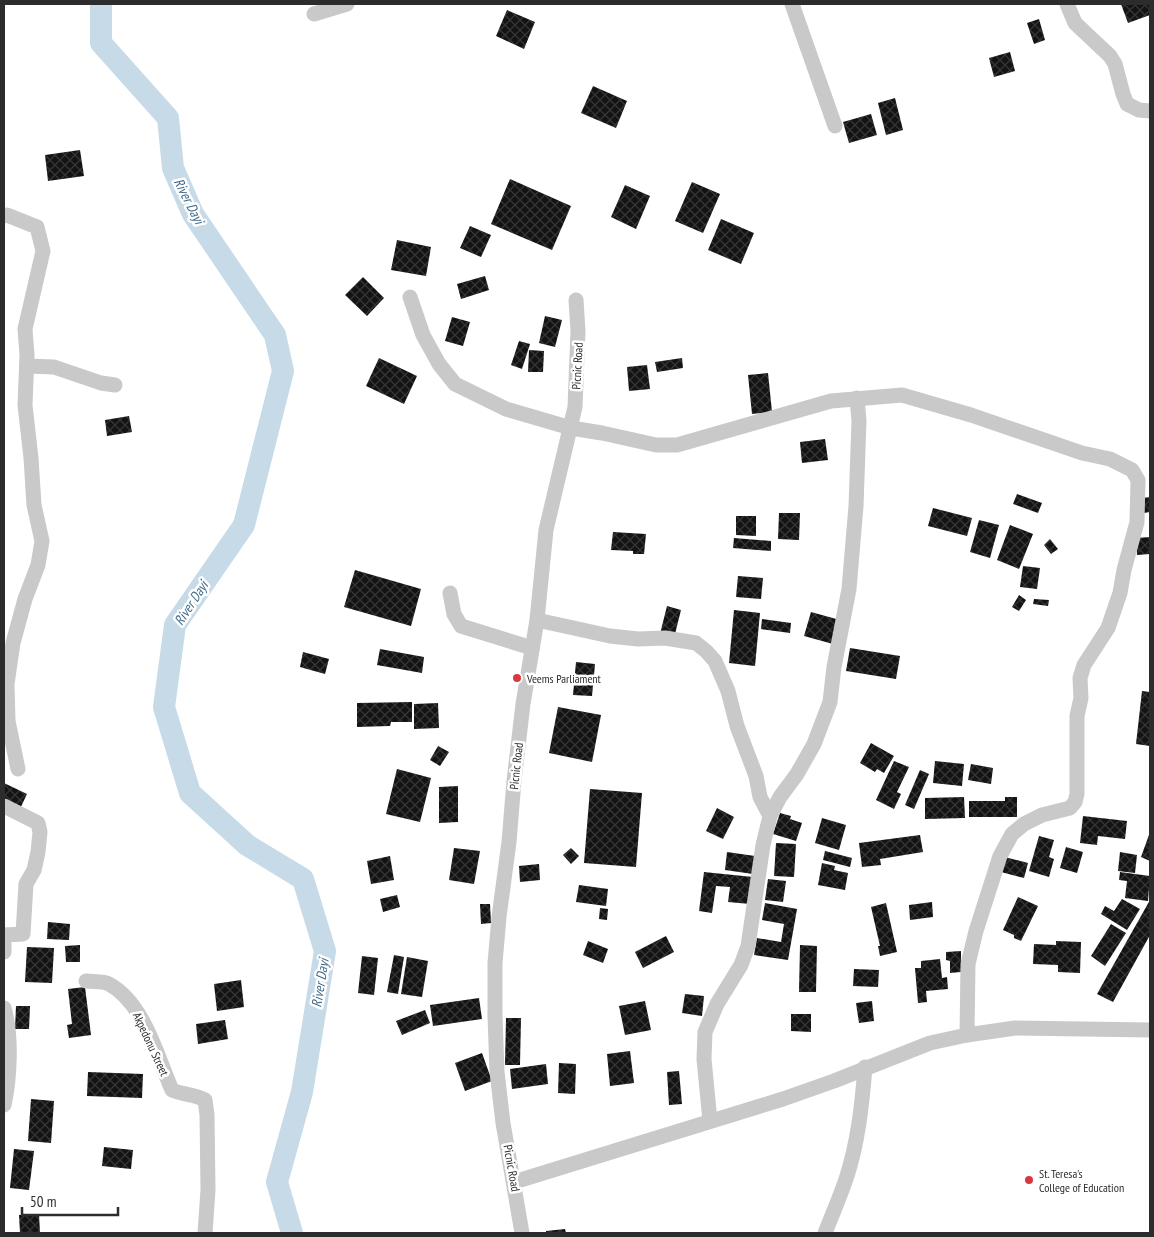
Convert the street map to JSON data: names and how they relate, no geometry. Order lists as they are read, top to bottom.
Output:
{
  "streets": {
    "street": ["Picnic Road", "Akpedonu Street"]
  },
  "water": ["River Dayi"],
  "places": ["Veems Parliament", "St. Teresa's College of Education"],
  "scale_bar": "50 m"
}
